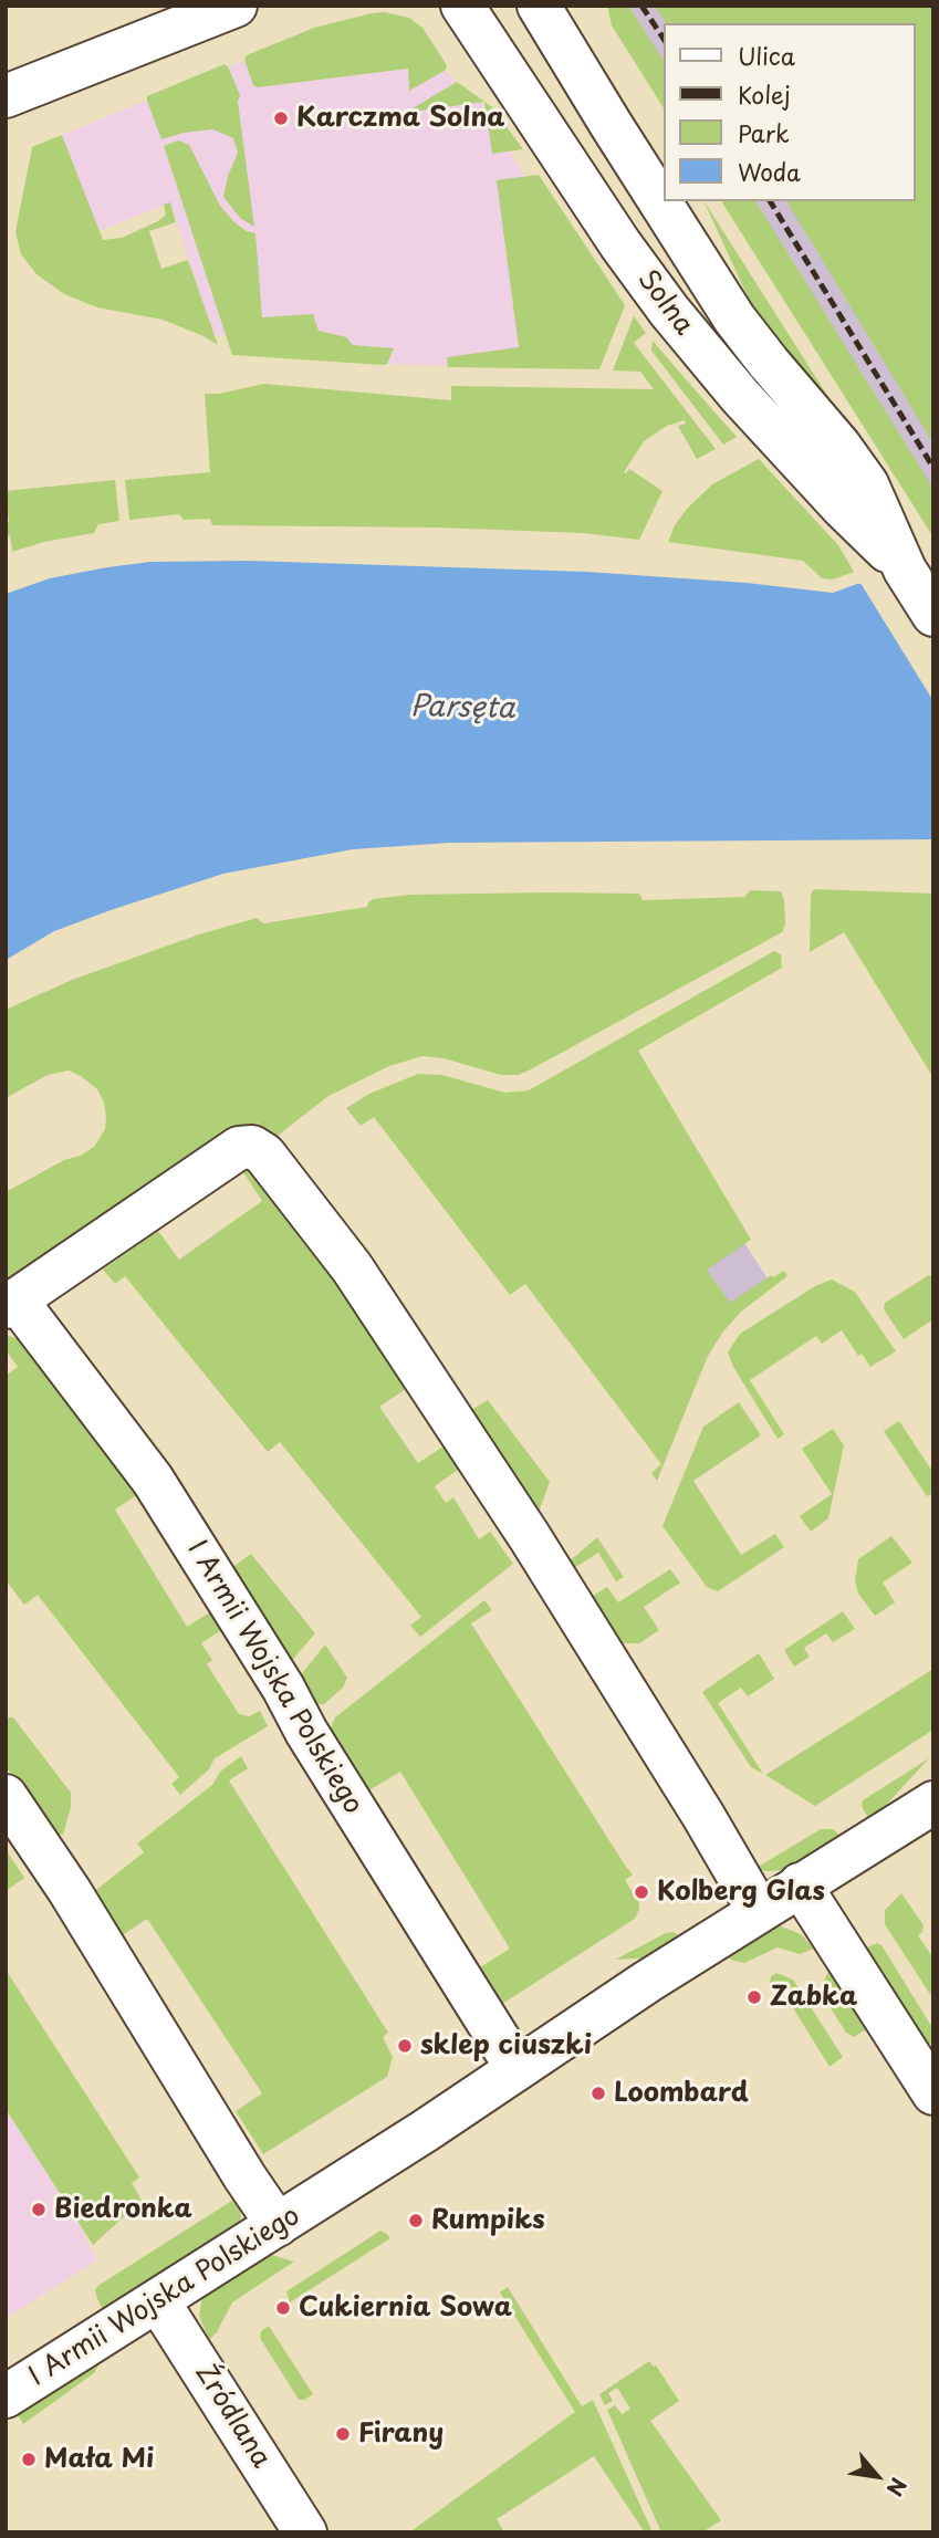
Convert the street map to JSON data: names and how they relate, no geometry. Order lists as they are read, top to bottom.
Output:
{
  "streets": {
    "street": ["Solna", "I Armii Wojska Polskiego", "Źródlana"]
  },
  "crossings": [
    ["I Armii Wojska Polskiego", "Źródlana"]
  ],
  "water": ["Parsęta"],
  "places": [
    "Karczma Solna",
    "Kolberg Glas",
    "Zabka",
    "sklep ciuszki",
    "Loombard",
    "Biedronka",
    "Rumpiks",
    "Cukiernia Sowa",
    "Firany",
    "Mała Mi"
  ],
  "legend": [
    "Ulica",
    "Kolej",
    "Park",
    "Woda"
  ],
  "north": "bottom right"
}
